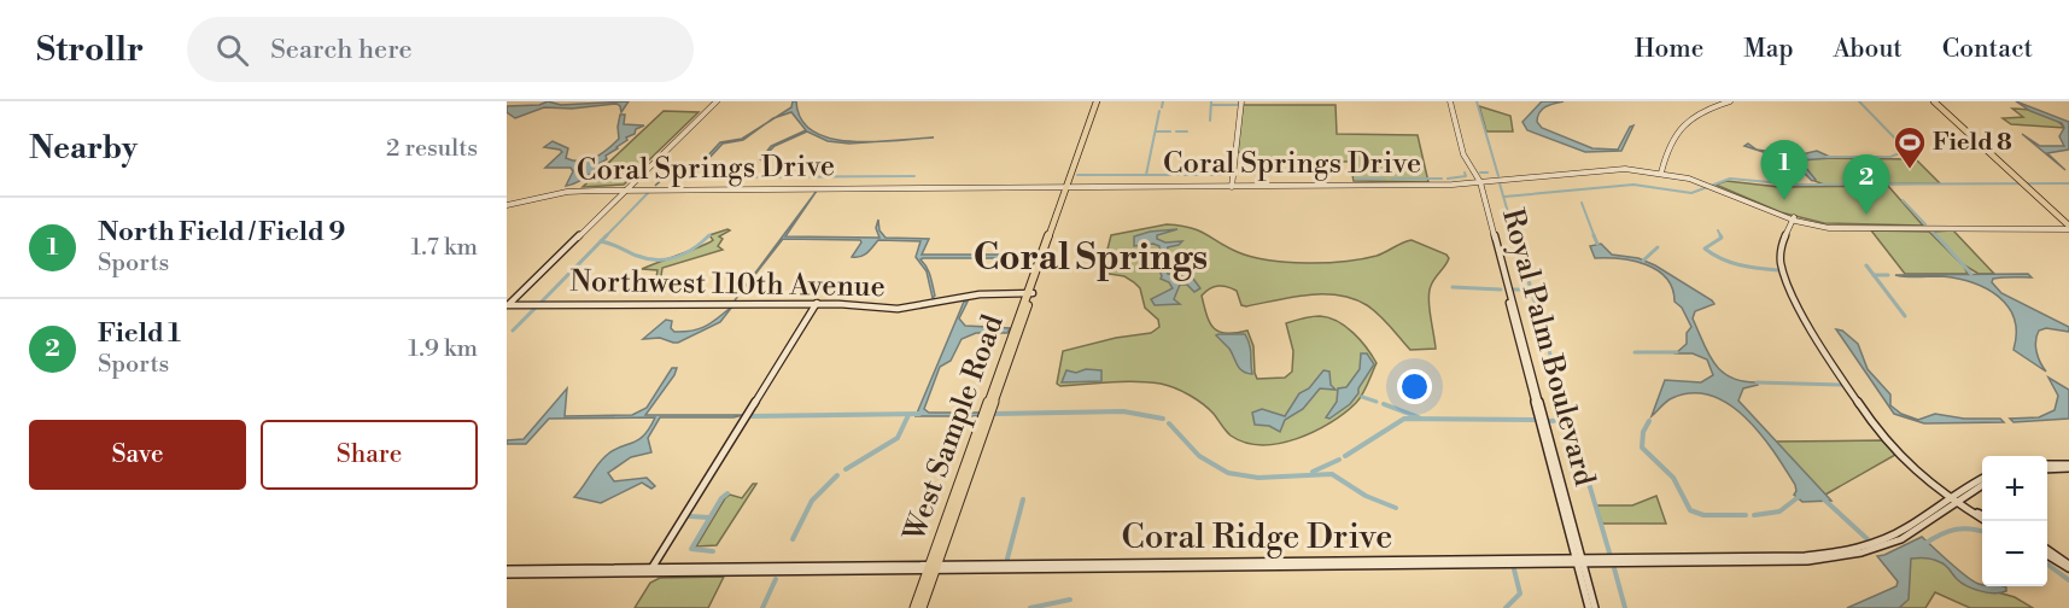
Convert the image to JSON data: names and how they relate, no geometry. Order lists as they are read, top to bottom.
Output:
{
  "streets": {
    "main road": [
      "Coral Springs Drive",
      "Northwest 110th Avenue",
      "Royal Palm Boulevard",
      "West Sample Road",
      "Coral Ridge Drive"
    ]
  },
  "crossings": [
    ["Coral Springs Drive", "Royal Palm Boulevard"],
    ["Coral Springs Drive", "West Sample Road"],
    ["Northwest 110th Avenue", "West Sample Road"],
    ["Royal Palm Boulevard", "Coral Ridge Drive"],
    ["West Sample Road", "Coral Ridge Drive"]
  ],
  "districts": ["Coral Springs"],
  "places": {
    "sports": ["Field 8"]
  },
  "page": {
    "header": "Strollr",
    "search": "Search here",
    "nav": [
      "Home",
      "Map",
      "About",
      "Contact"
    ],
    "heading": ["Nearby", "2 results"],
    "pins": ["1", "2"],
    "list": [
      {
        "mark": "1",
        "name": "North Field / Field 9",
        "note": "Sports",
        "value": "1.7 km"
      },
      {
        "mark": "2",
        "name": "Field 1",
        "note": "Sports",
        "value": "1.9 km"
      }
    ],
    "buttons": ["Save", "Share"],
    "map_buttons": ["+", "−"]
  }
}
